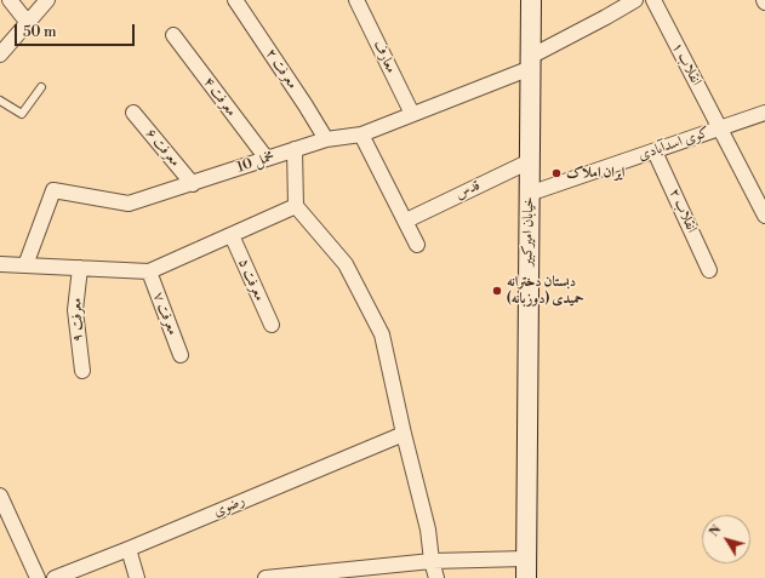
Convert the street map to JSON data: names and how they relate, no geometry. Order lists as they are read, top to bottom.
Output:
{
  "streets": {
    "main road": ["خیابان امیرکبیر"],
    "street": [
      "معارف",
      "انقلاب ۱",
      "معرفت ۲",
      "معرفت ۴",
      "کوی اسدآبادی",
      "معرفت ۶",
      "مخمل 10",
      "قدس",
      "انقلاب ۲",
      "معرفت ۵",
      "معرفت ۷",
      "معرفت ۹",
      "رضوی"
    ]
  },
  "crossings": [
    ["معارف", "مخمل 10"],
    ["انقلاب ۱", "کوی اسدآبادی"],
    ["معرفت ۲", "مخمل 10"],
    ["معرفت ۴", "مخمل 10"],
    ["کوی اسدآبادی", "انقلاب ۲"],
    ["کوی اسدآبادی", "خیابان امیرکبیر"],
    ["معرفت ۶", "مخمل 10"],
    ["مخمل 10", "خیابان امیرکبیر"],
    ["قدس", "خیابان امیرکبیر"]
  ],
  "places": ["ایران املاک", "دبستان دخترانه حمیدی (دوزبانه)"],
  "scale_bar": "50 m",
  "north": "top left"
}
